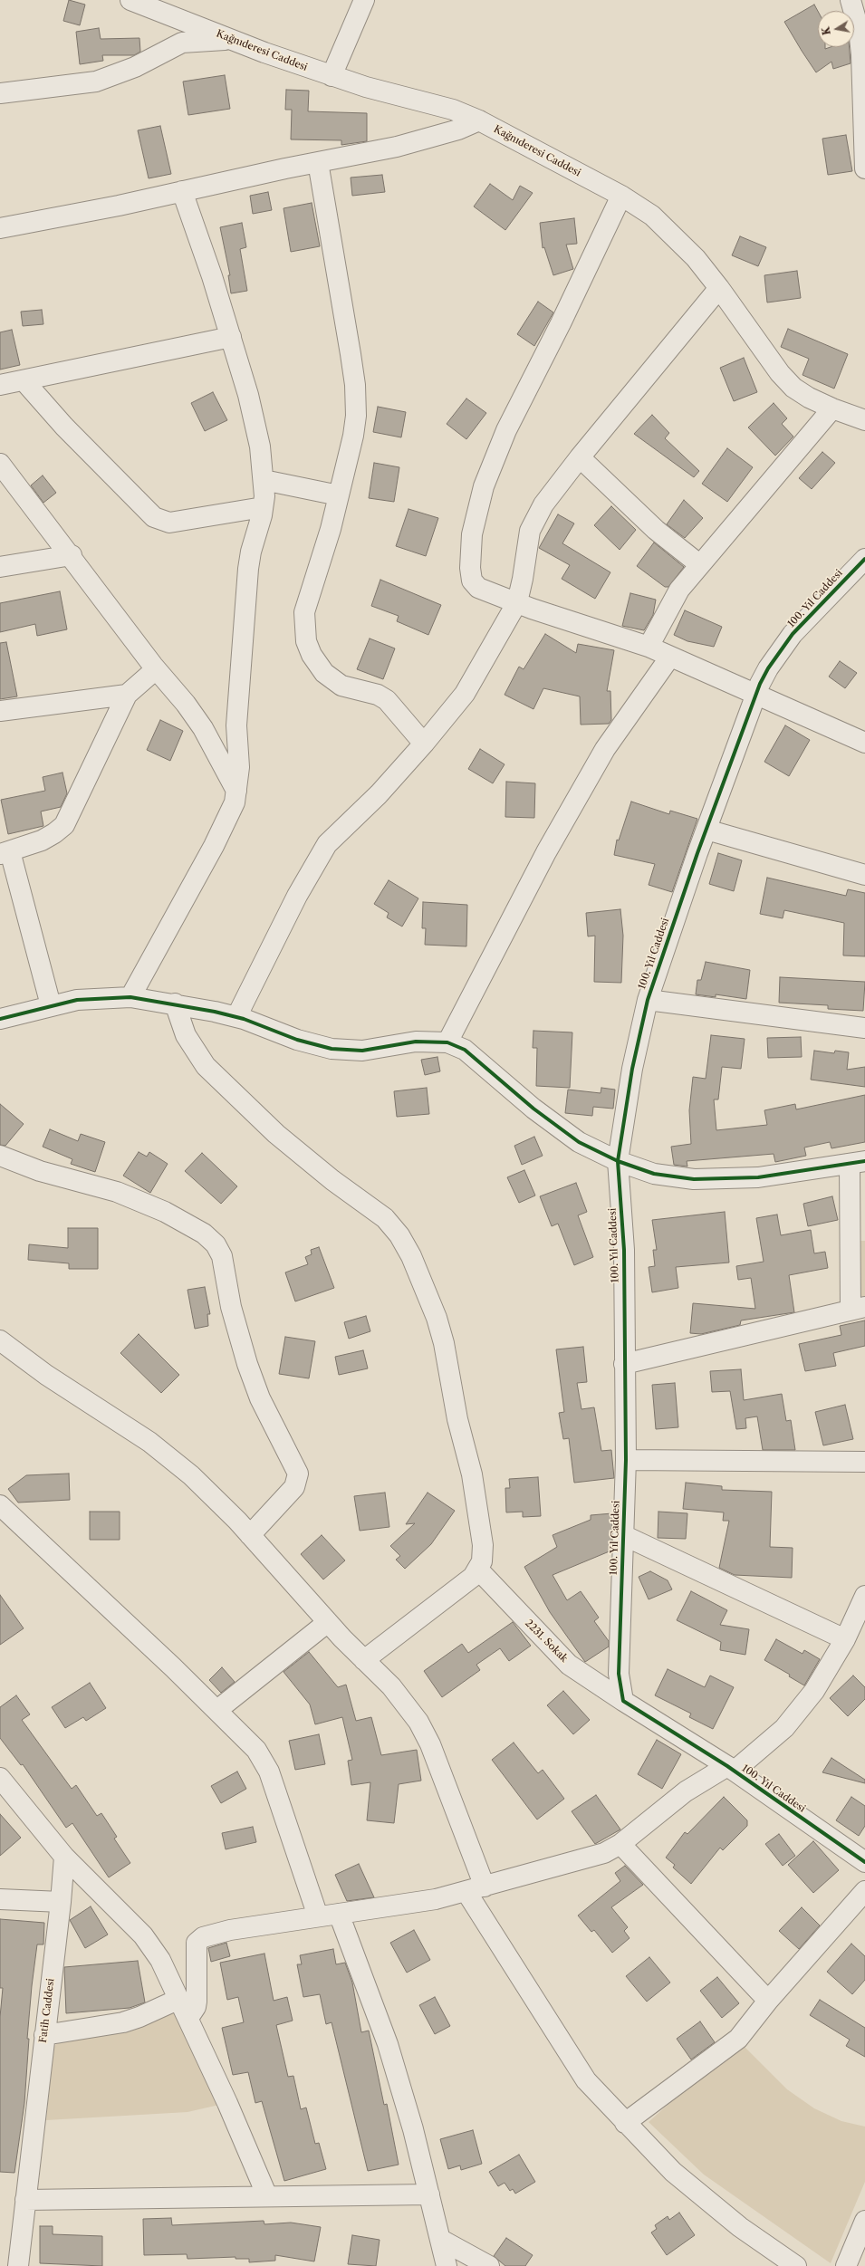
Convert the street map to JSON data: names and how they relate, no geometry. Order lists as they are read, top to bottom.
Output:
{
  "streets": {
    "street": [
      "Kağnıderesi Caddesi",
      "100. Yıl Caddesi",
      "2231. Sokak",
      "Fatih Caddesi"
    ]
  },
  "crossings": [
    ["100. Yıl Caddesi", "2231. Sokak"]
  ],
  "north": "left"
}
